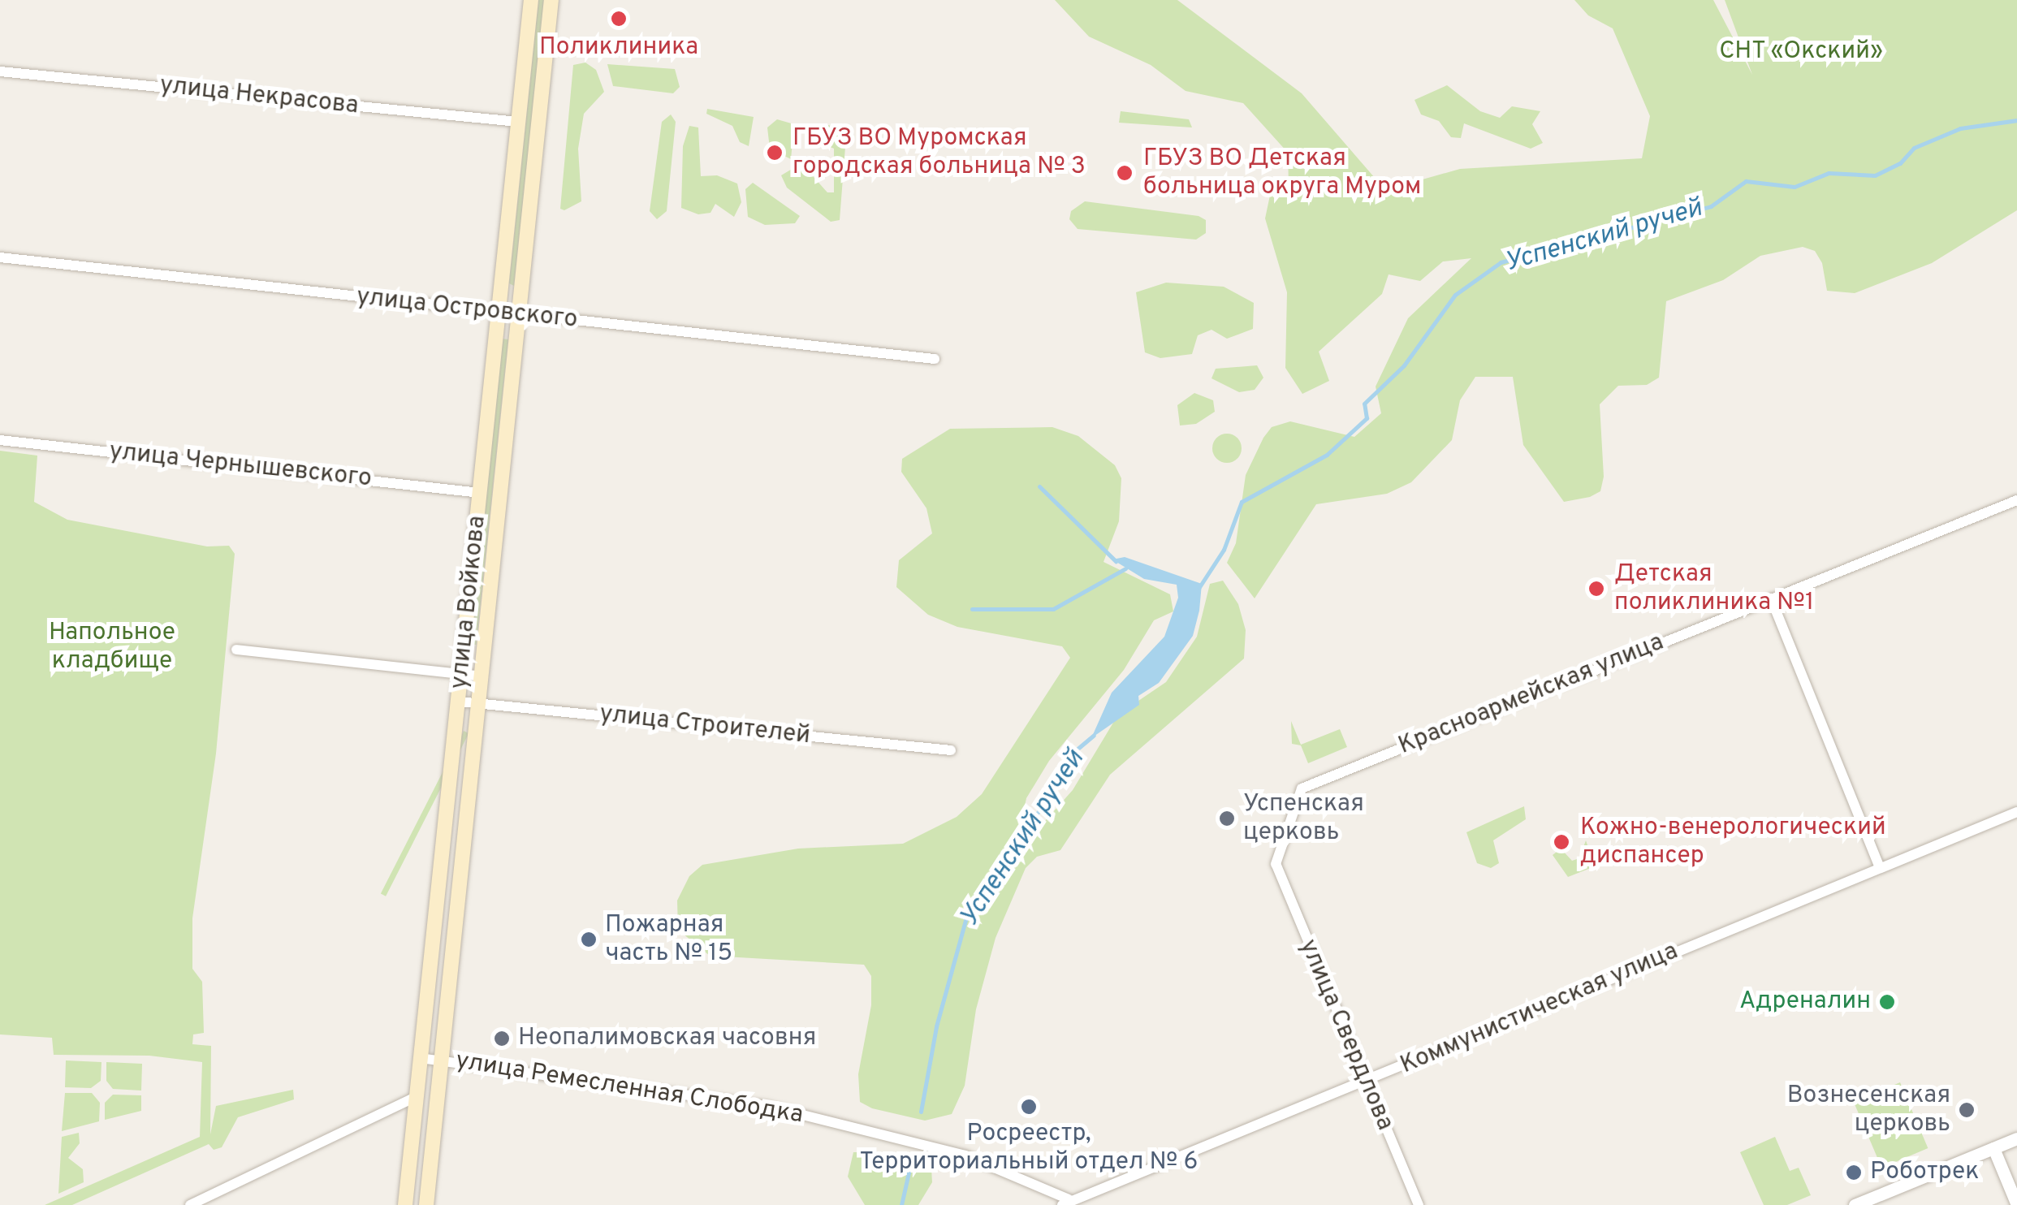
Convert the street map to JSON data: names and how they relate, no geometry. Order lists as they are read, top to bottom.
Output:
{
  "streets": {
    "main road": ["улица Войкова"],
    "street": [
      "улица Некрасова",
      "улица Островского",
      "улица Чернышевского",
      "Красноармейская улица",
      "улица Строителей",
      "Коммунистическая улица",
      "улица Свердлова",
      "улица Ремесленная Слободка"
    ]
  },
  "crossings": [
    ["улица Некрасова", "улица Войкова"],
    ["улица Островского", "улица Войкова"],
    ["улица Чернышевского", "улица Войкова"],
    ["улица Войкова", "улица Строителей"],
    ["улица Войкова", "улица Ремесленная Слободка"],
    ["Красноармейская улица", "улица Свердлова"],
    ["Коммунистическая улица", "улица Свердлова"],
    ["Коммунистическая улица", "улица Ремесленная Слободка"]
  ],
  "water": ["Успенский ручей"],
  "parks": ["СНТ «Окский»", "Напольное кладбище"],
  "places": [
    "Поликлиника",
    "ГБУЗ ВО Муромская городская больница № 3",
    "ГБУЗ ВО Детская больница округа Муром",
    "Детская поликлиника №1",
    "Успенская церковь",
    "Кожно-венерологический диспансер",
    "Пожарная часть № 15",
    "Адреналин",
    "Неопалимовская часовня",
    "Росреестр, Территориальный отдел № 6",
    "Вознесенская церковь",
    "Роботрек"
  ]
}
